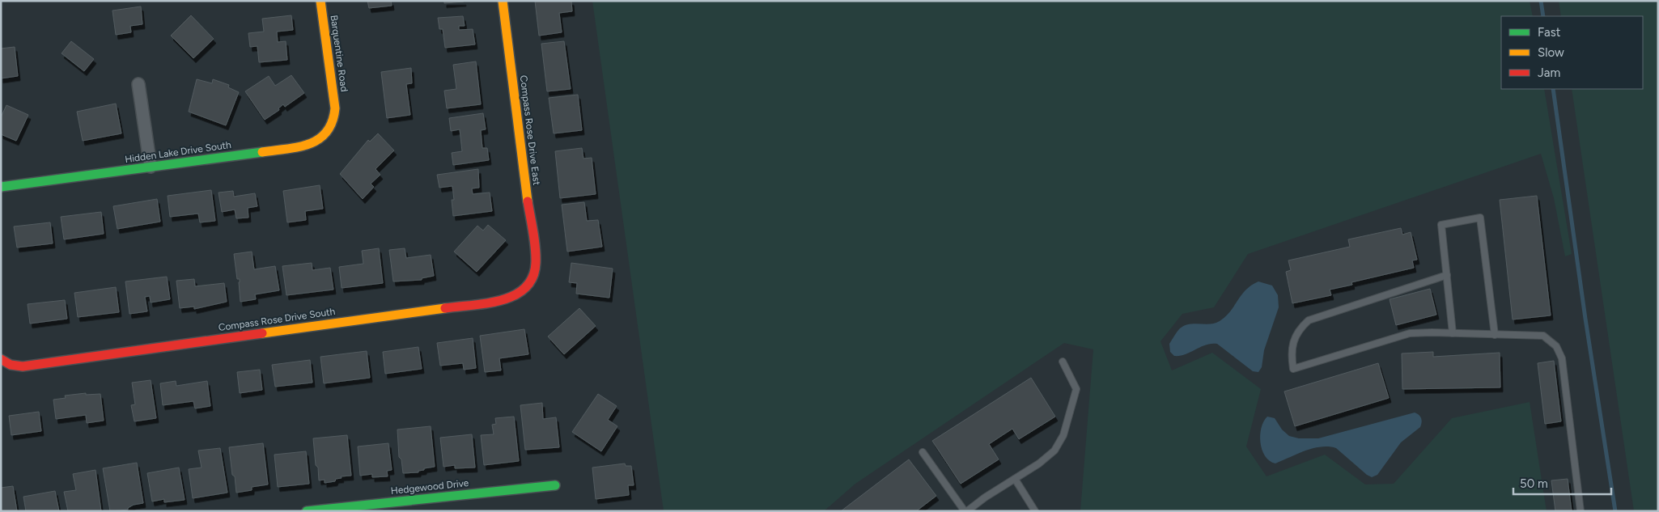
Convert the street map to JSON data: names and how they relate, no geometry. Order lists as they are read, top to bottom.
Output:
{
  "streets": {
    "street": [
      "Barquentine Road",
      "Compass Rose Drive East",
      "Hidden Lake Drive South",
      "Compass Rose Drive South",
      "Hedgewood Drive"
    ]
  },
  "crossings": [
    ["Barquentine Road", "Hidden Lake Drive South"],
    ["Compass Rose Drive East", "Compass Rose Drive South"]
  ],
  "legend": ["Fast", "Slow", "Jam"],
  "scale_bar": "50 m"
}
